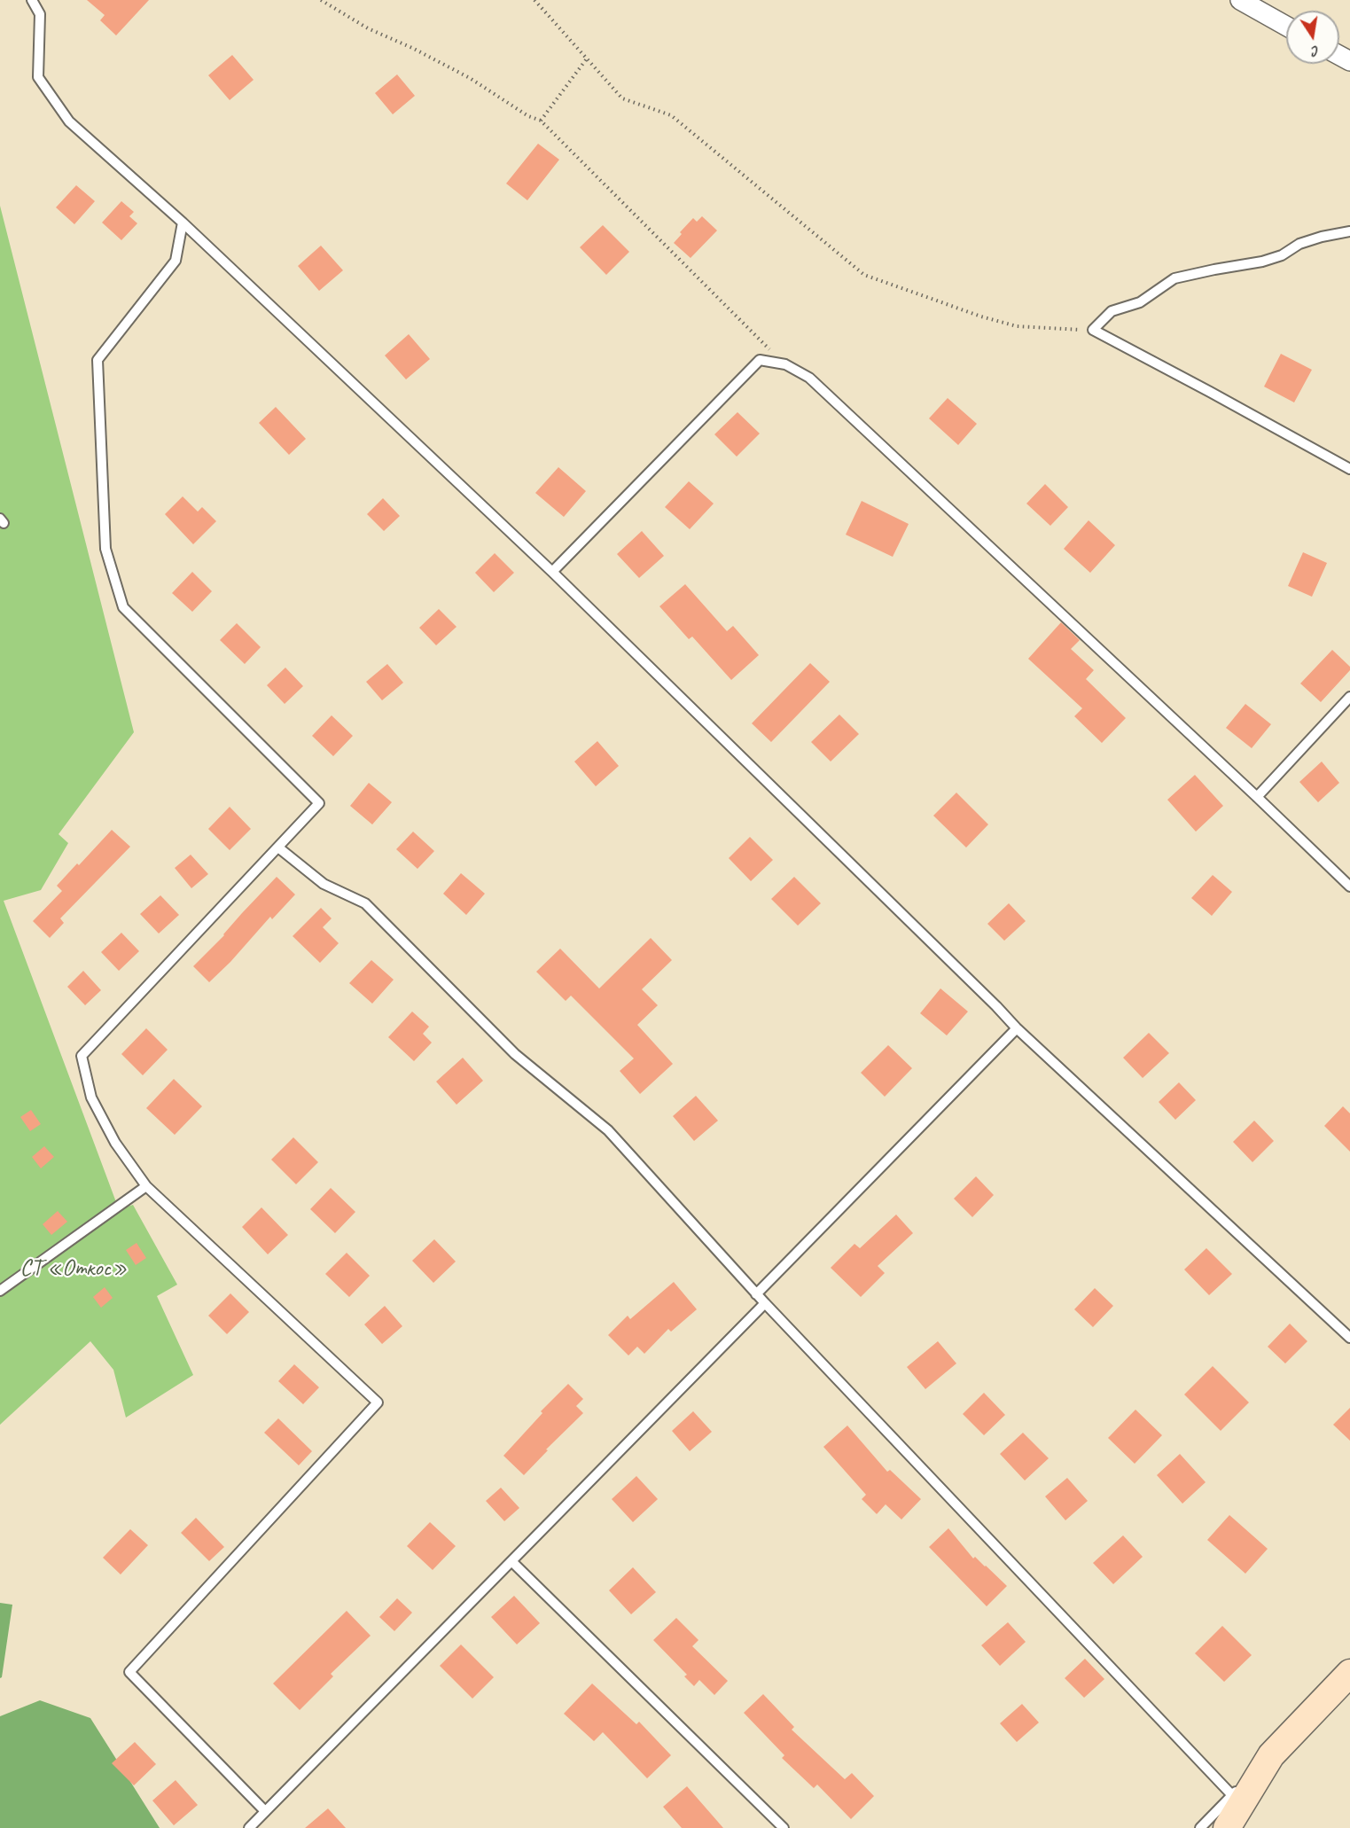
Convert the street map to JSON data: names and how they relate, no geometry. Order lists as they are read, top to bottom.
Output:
{
  "parks": ["СТ «Откос»"],
  "north": "bottom"
}
